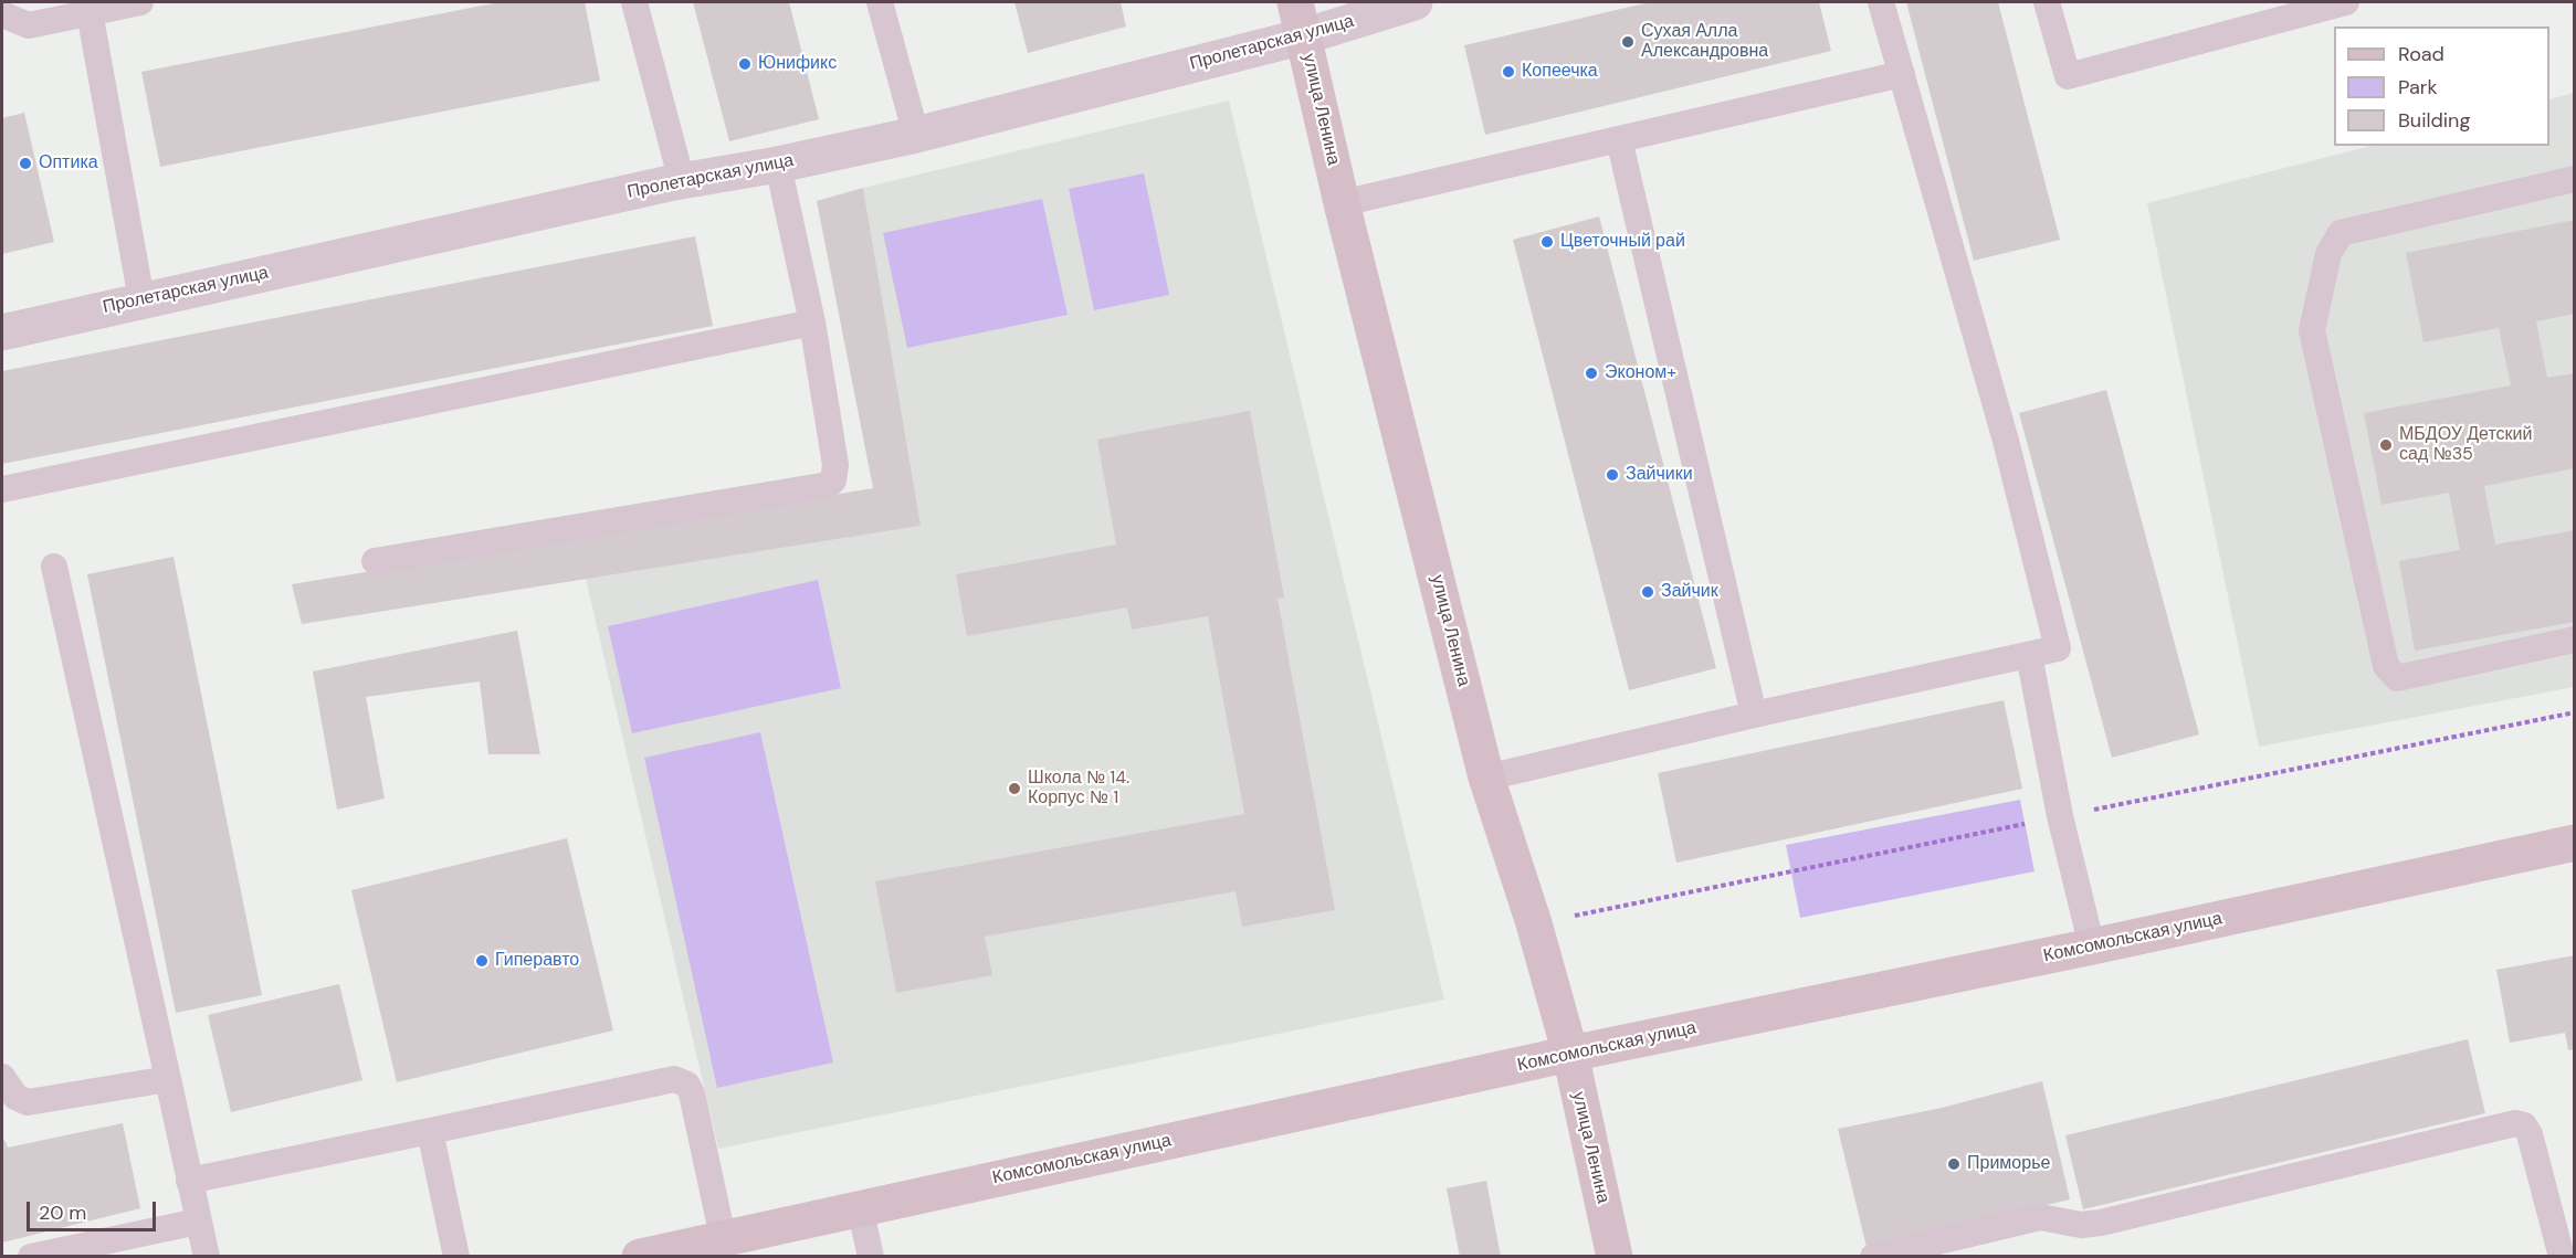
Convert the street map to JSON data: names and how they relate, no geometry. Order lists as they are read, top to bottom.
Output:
{
  "streets": {
    "main road": ["улица Ленина", "Комсомольская улица"],
    "street": ["Пролетарская улица"]
  },
  "crossings": [
    ["Пролетарская улица", "улица Ленина"],
    ["улица Ленина", "Комсомольская улица"]
  ],
  "places": [
    "Сухая Алла Александровна",
    "Юнификс",
    "Копеечка",
    "Оптика",
    "Цветочный рай",
    "Эконом+",
    "МБДОУ Детский сад №35",
    "Зайчики",
    "Зайчик",
    "Школа № 14. Корпус № 1",
    "Гиперавто",
    "Приморье"
  ],
  "legend": ["Road", "Park", "Building"],
  "scale_bar": "20 m"
}
